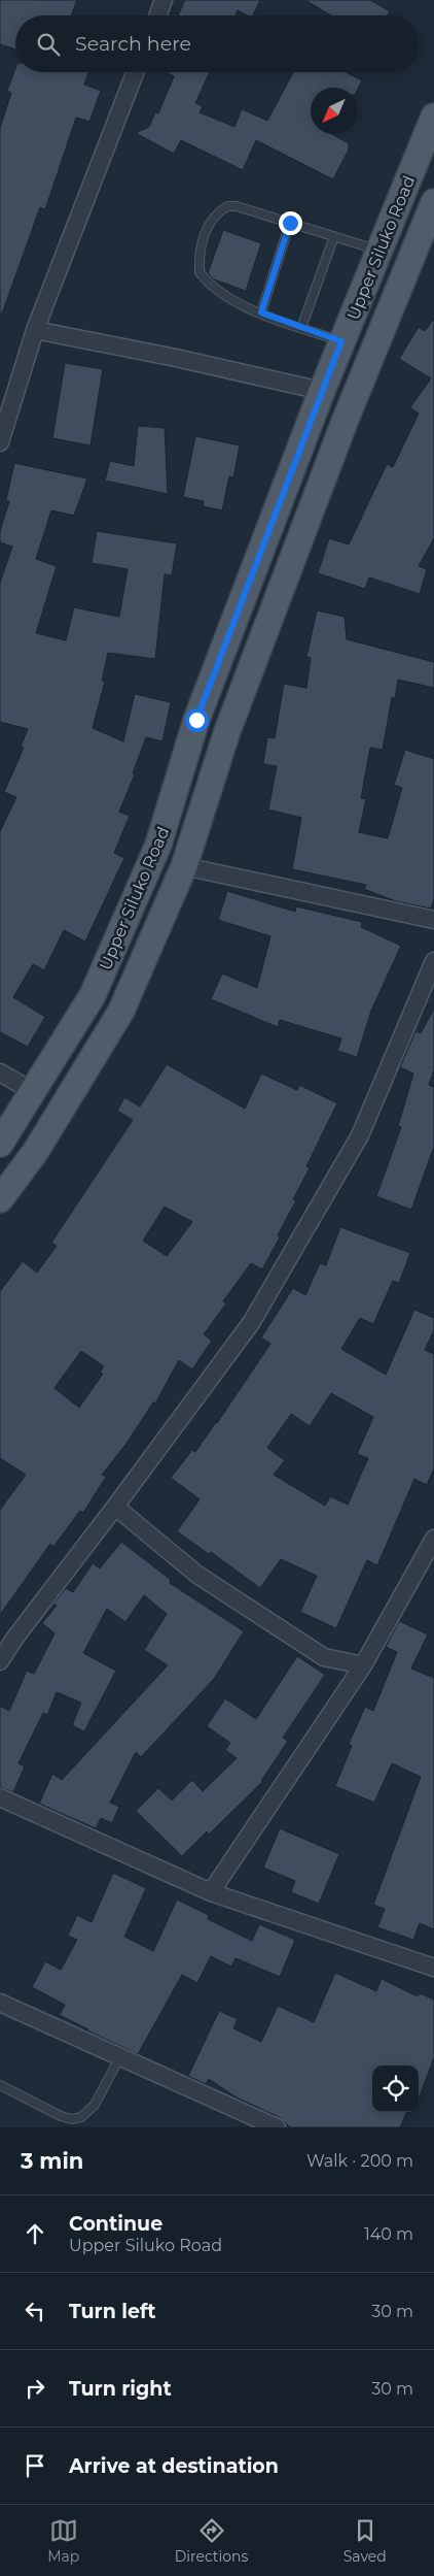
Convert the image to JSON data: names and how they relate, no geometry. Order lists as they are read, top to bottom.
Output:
{
  "streets": {
    "main road": ["Upper Siluko Road"]
  },
  "north": "bottom left",
  "page": {
    "search": "Search here",
    "heading": ["3 min", "Walk · 200 m"],
    "list": [
      ["Continue", "Upper Siluko Road", "140 m"],
      ["Turn left", "30 m"],
      ["Turn right", "30 m"],
      "Arrive at destination"
    ],
    "nav": ["Map", "Directions", "Saved"]
  }
}
